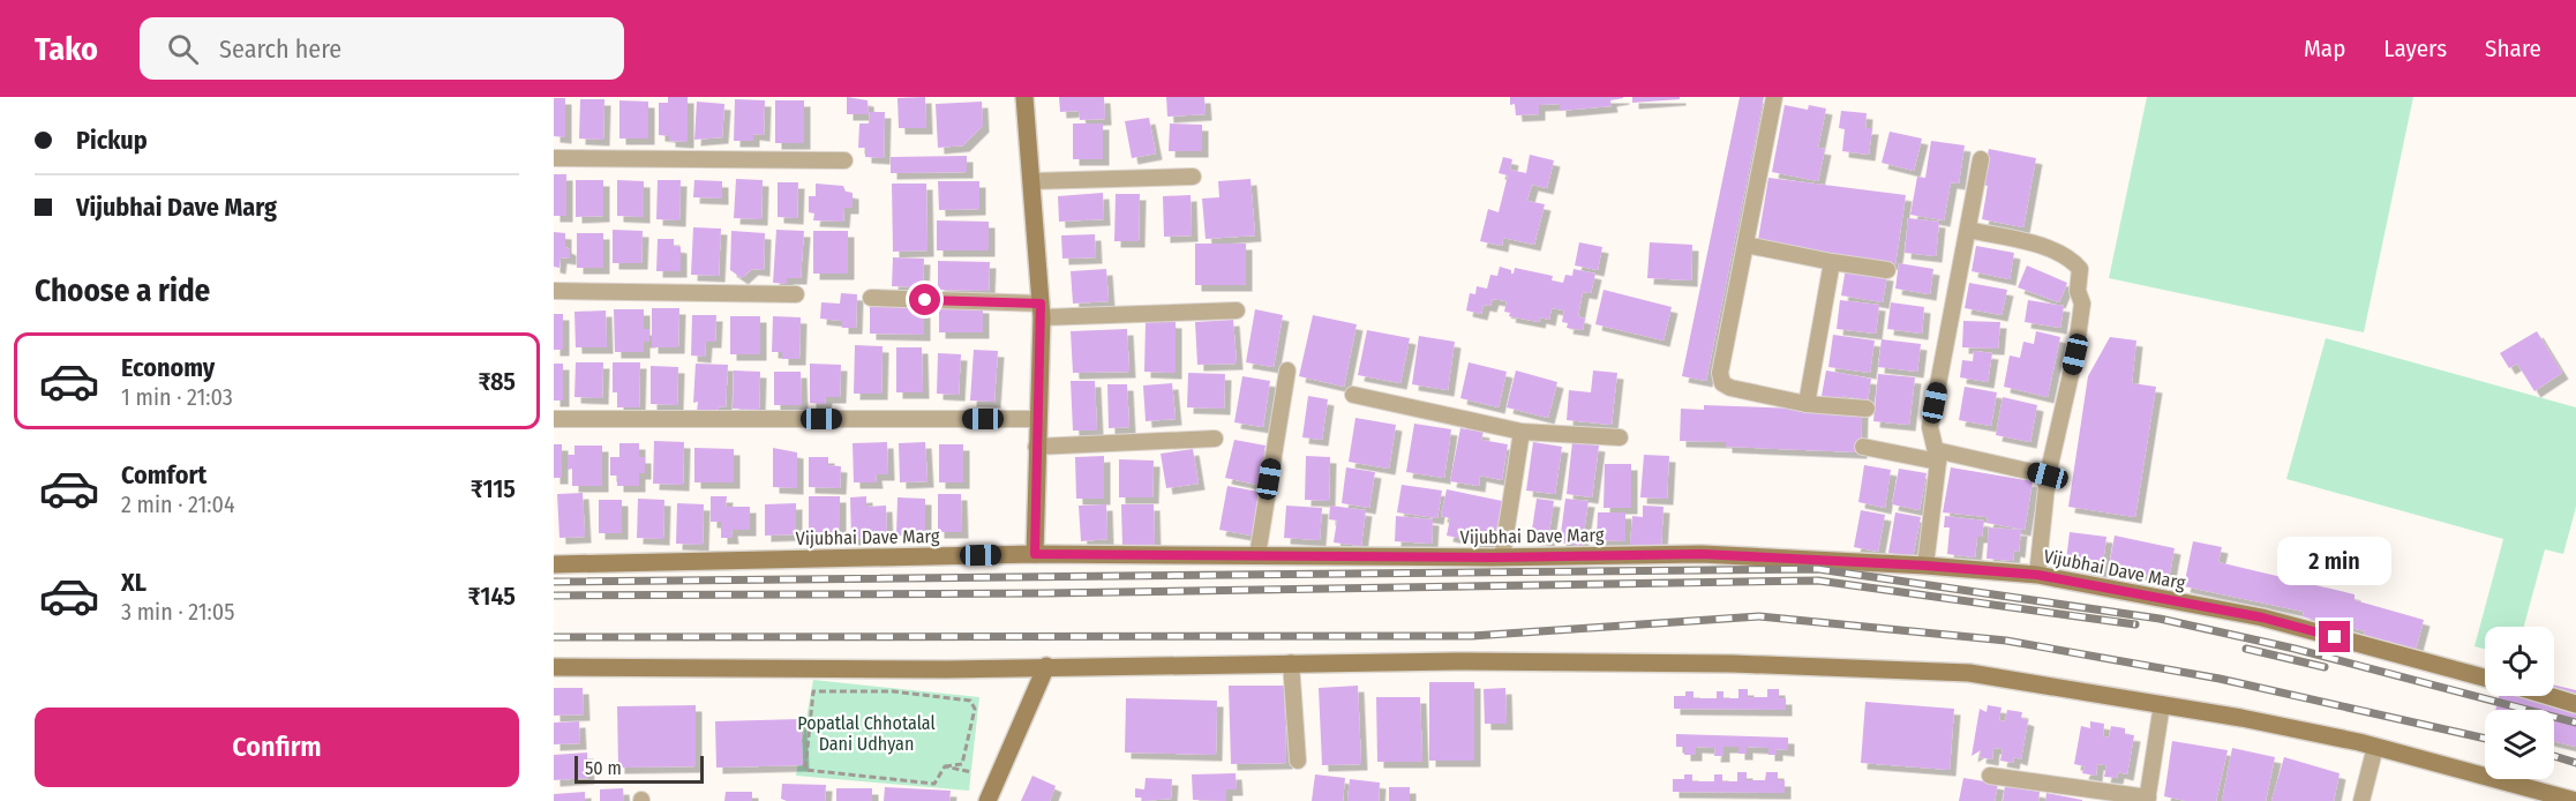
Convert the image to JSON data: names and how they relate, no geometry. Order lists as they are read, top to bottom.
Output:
{
  "streets": {
    "street": ["Vijubhai Dave Marg"]
  },
  "parks": ["Popatlal Chhotalal Dani Udhyan"],
  "scale_bar": "50 m",
  "page": {
    "header": "Tako",
    "search": "Search here",
    "nav": ["Map", "Layers", "Share"],
    "banner": ["Pickup", "Vijubhai Dave Marg"],
    "heading": "Choose a ride",
    "list": [
      {
        "name": "Economy",
        "note": "1 min · 21:03",
        "value": "₹85"
      },
      {
        "name": "Comfort",
        "note": "2 min · 21:04",
        "value": "₹115"
      },
      {
        "name": "XL",
        "note": "3 min · 21:05",
        "value": "₹145"
      }
    ],
    "bubble": "2 min",
    "buttons": "Confirm",
    "scale": "50 m"
  }
}
